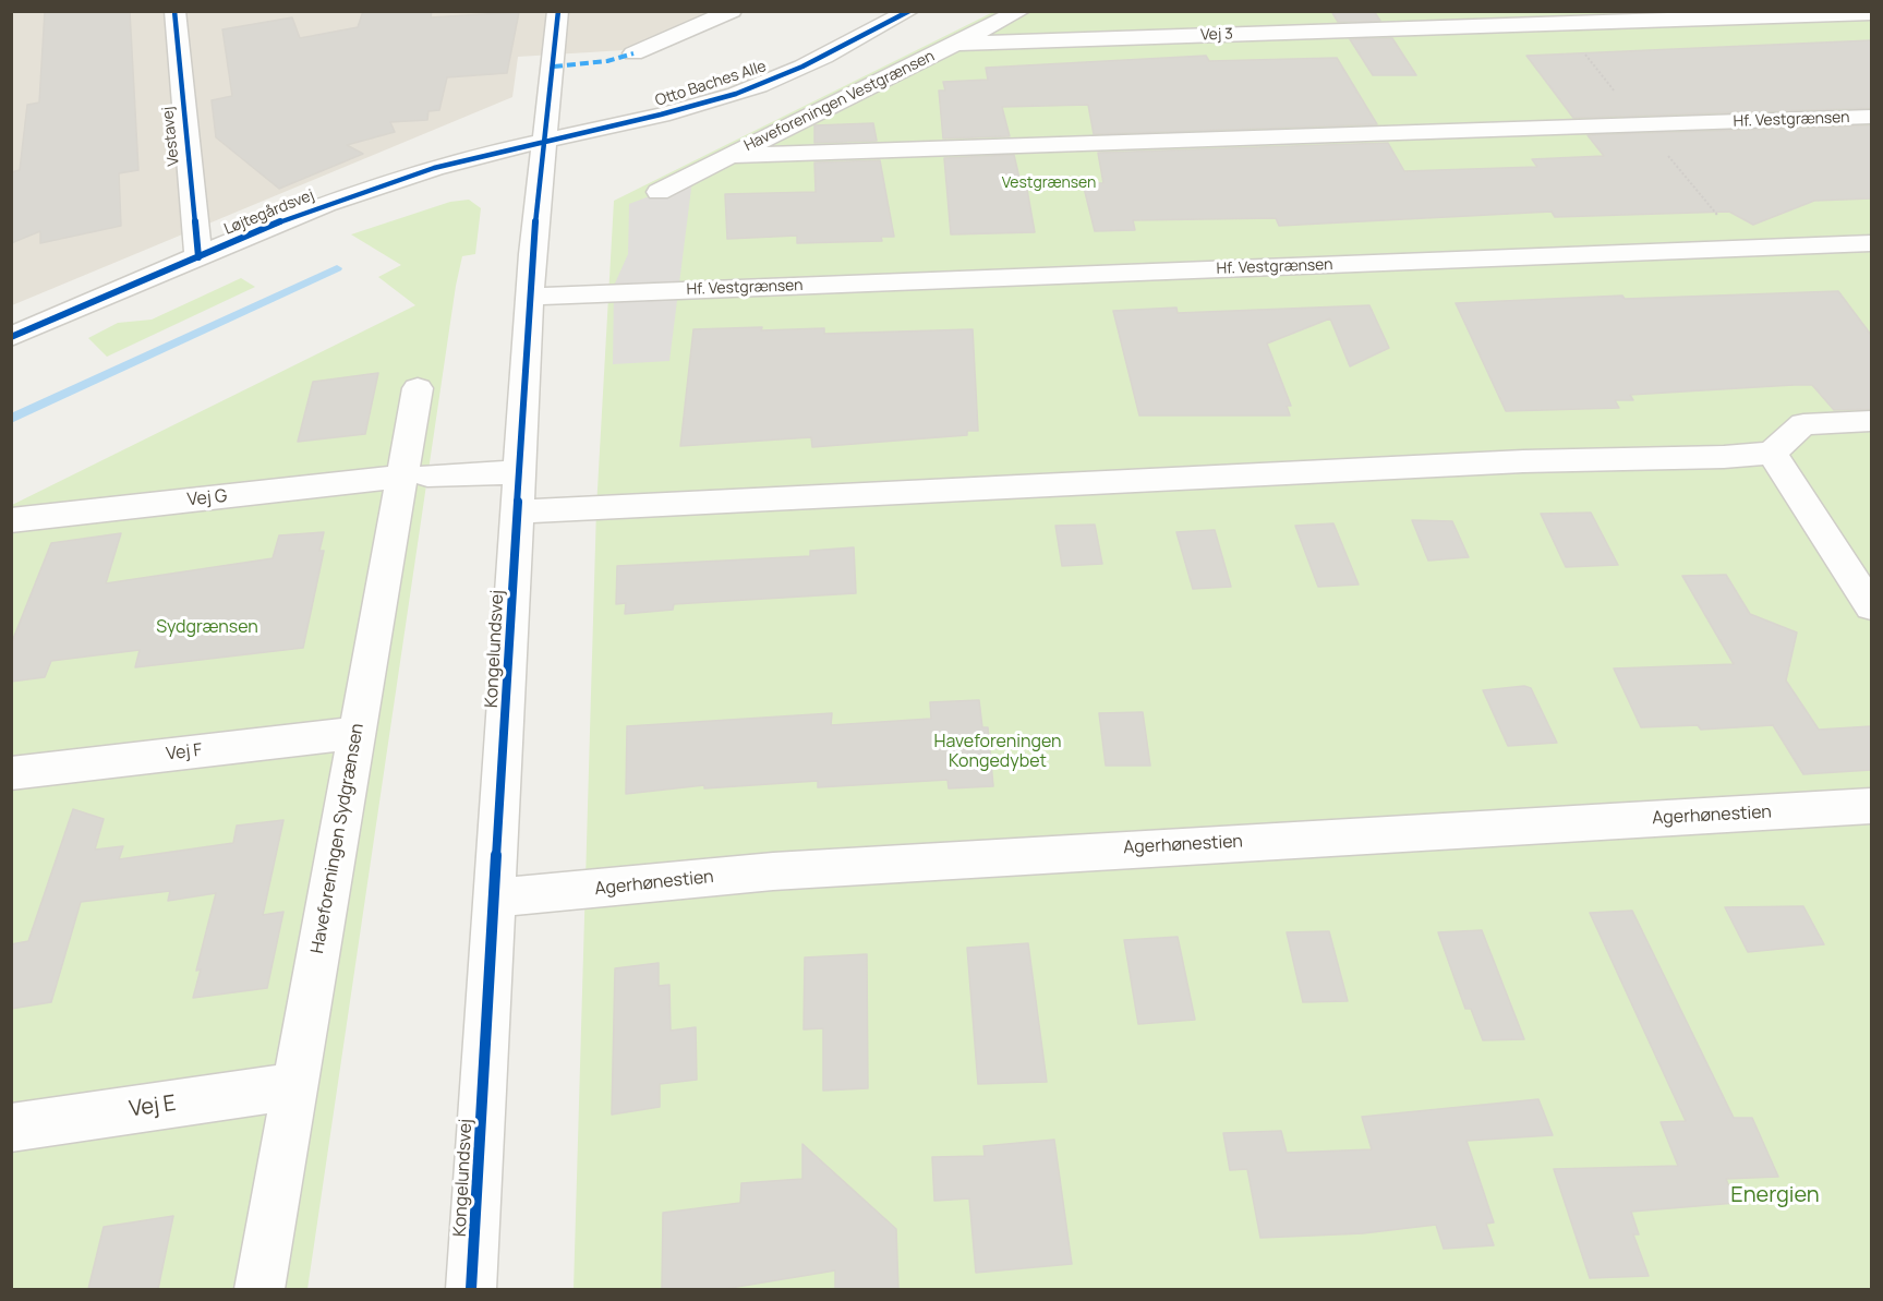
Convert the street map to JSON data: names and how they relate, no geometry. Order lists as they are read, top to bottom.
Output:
{
  "streets": {
    "street": [
      "Vej 3",
      "Otto Baches Alle",
      "Haveforeningen Vestgrænsen",
      "Hf. Vestgrænsen",
      "Vestavej",
      "Løjtegårdsvej",
      "Vej G",
      "Kongelundsvej",
      "Vej F",
      "Agerhønestien",
      "Haveforeningen Sydgrænsen",
      "Vej E"
    ]
  },
  "crossings": [
    ["Vej 3", "Haveforeningen Vestgrænsen"],
    ["Otto Baches Alle", "Løjtegårdsvej"],
    ["Otto Baches Alle", "Kongelundsvej"],
    ["Haveforeningen Vestgrænsen", "Hf. Vestgrænsen"],
    ["Hf. Vestgrænsen", "Kongelundsvej"],
    ["Vestavej", "Løjtegårdsvej"],
    ["Løjtegårdsvej", "Kongelundsvej"],
    ["Vej G", "Kongelundsvej"],
    ["Vej G", "Haveforeningen Sydgrænsen"],
    ["Kongelundsvej", "Agerhønestien"],
    ["Vej F", "Haveforeningen Sydgrænsen"],
    ["Haveforeningen Sydgrænsen", "Vej E"]
  ],
  "parks": [
    "Vestgrænsen",
    "Sydgrænsen",
    "Haveforeningen Kongedybet",
    "Energien"
  ]
}
